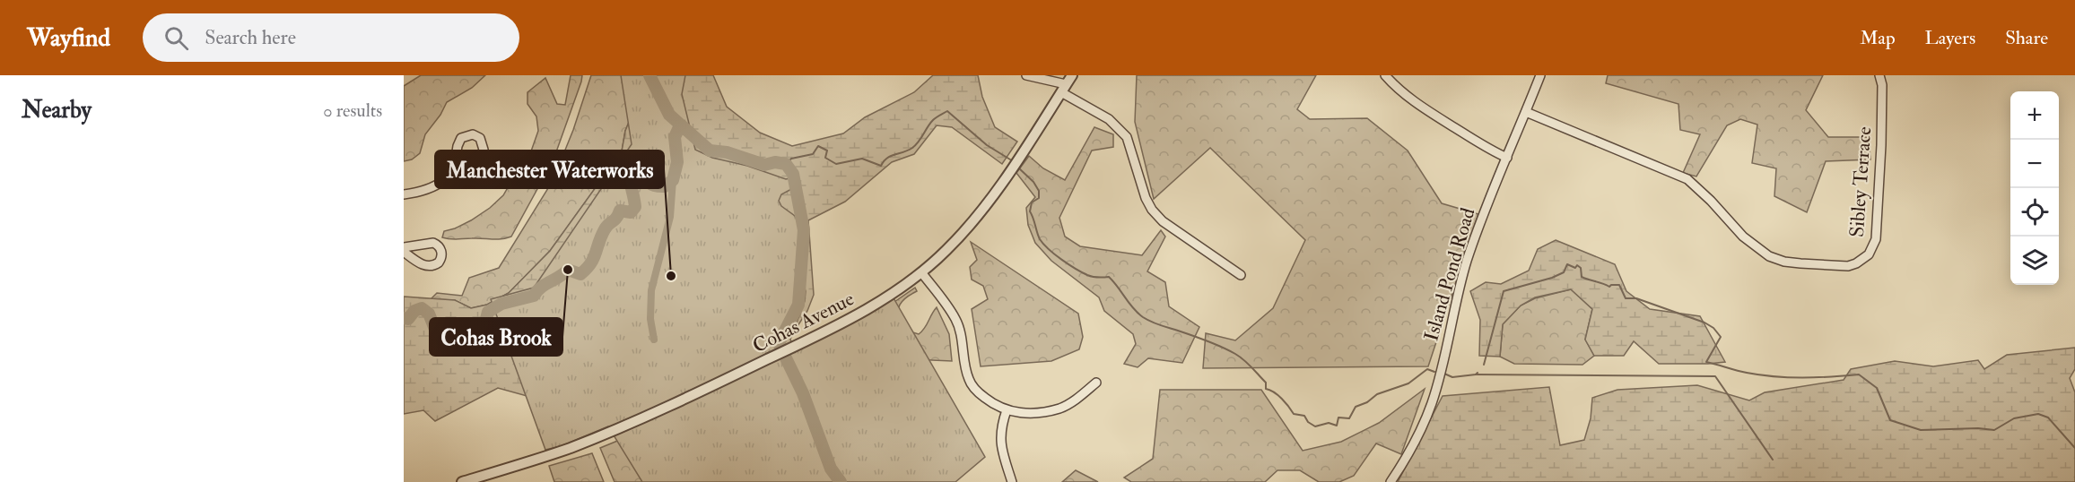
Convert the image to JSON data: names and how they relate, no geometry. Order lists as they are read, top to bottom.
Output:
{
  "streets": {
    "street": ["Sibley Terrace", "Island Pond Road", "Cohas Avenue"]
  },
  "crossings": [
    ["Sibley Terrace", "Island Pond Road"]
  ],
  "places": ["Cohas Brook", "Manchester Waterworks"],
  "page": {
    "header": "Wayfind",
    "search": "Search here",
    "nav": ["Map", "Layers", "Share"],
    "heading": ["Nearby", "0 results"],
    "map_buttons": ["+", "−"]
  }
}
